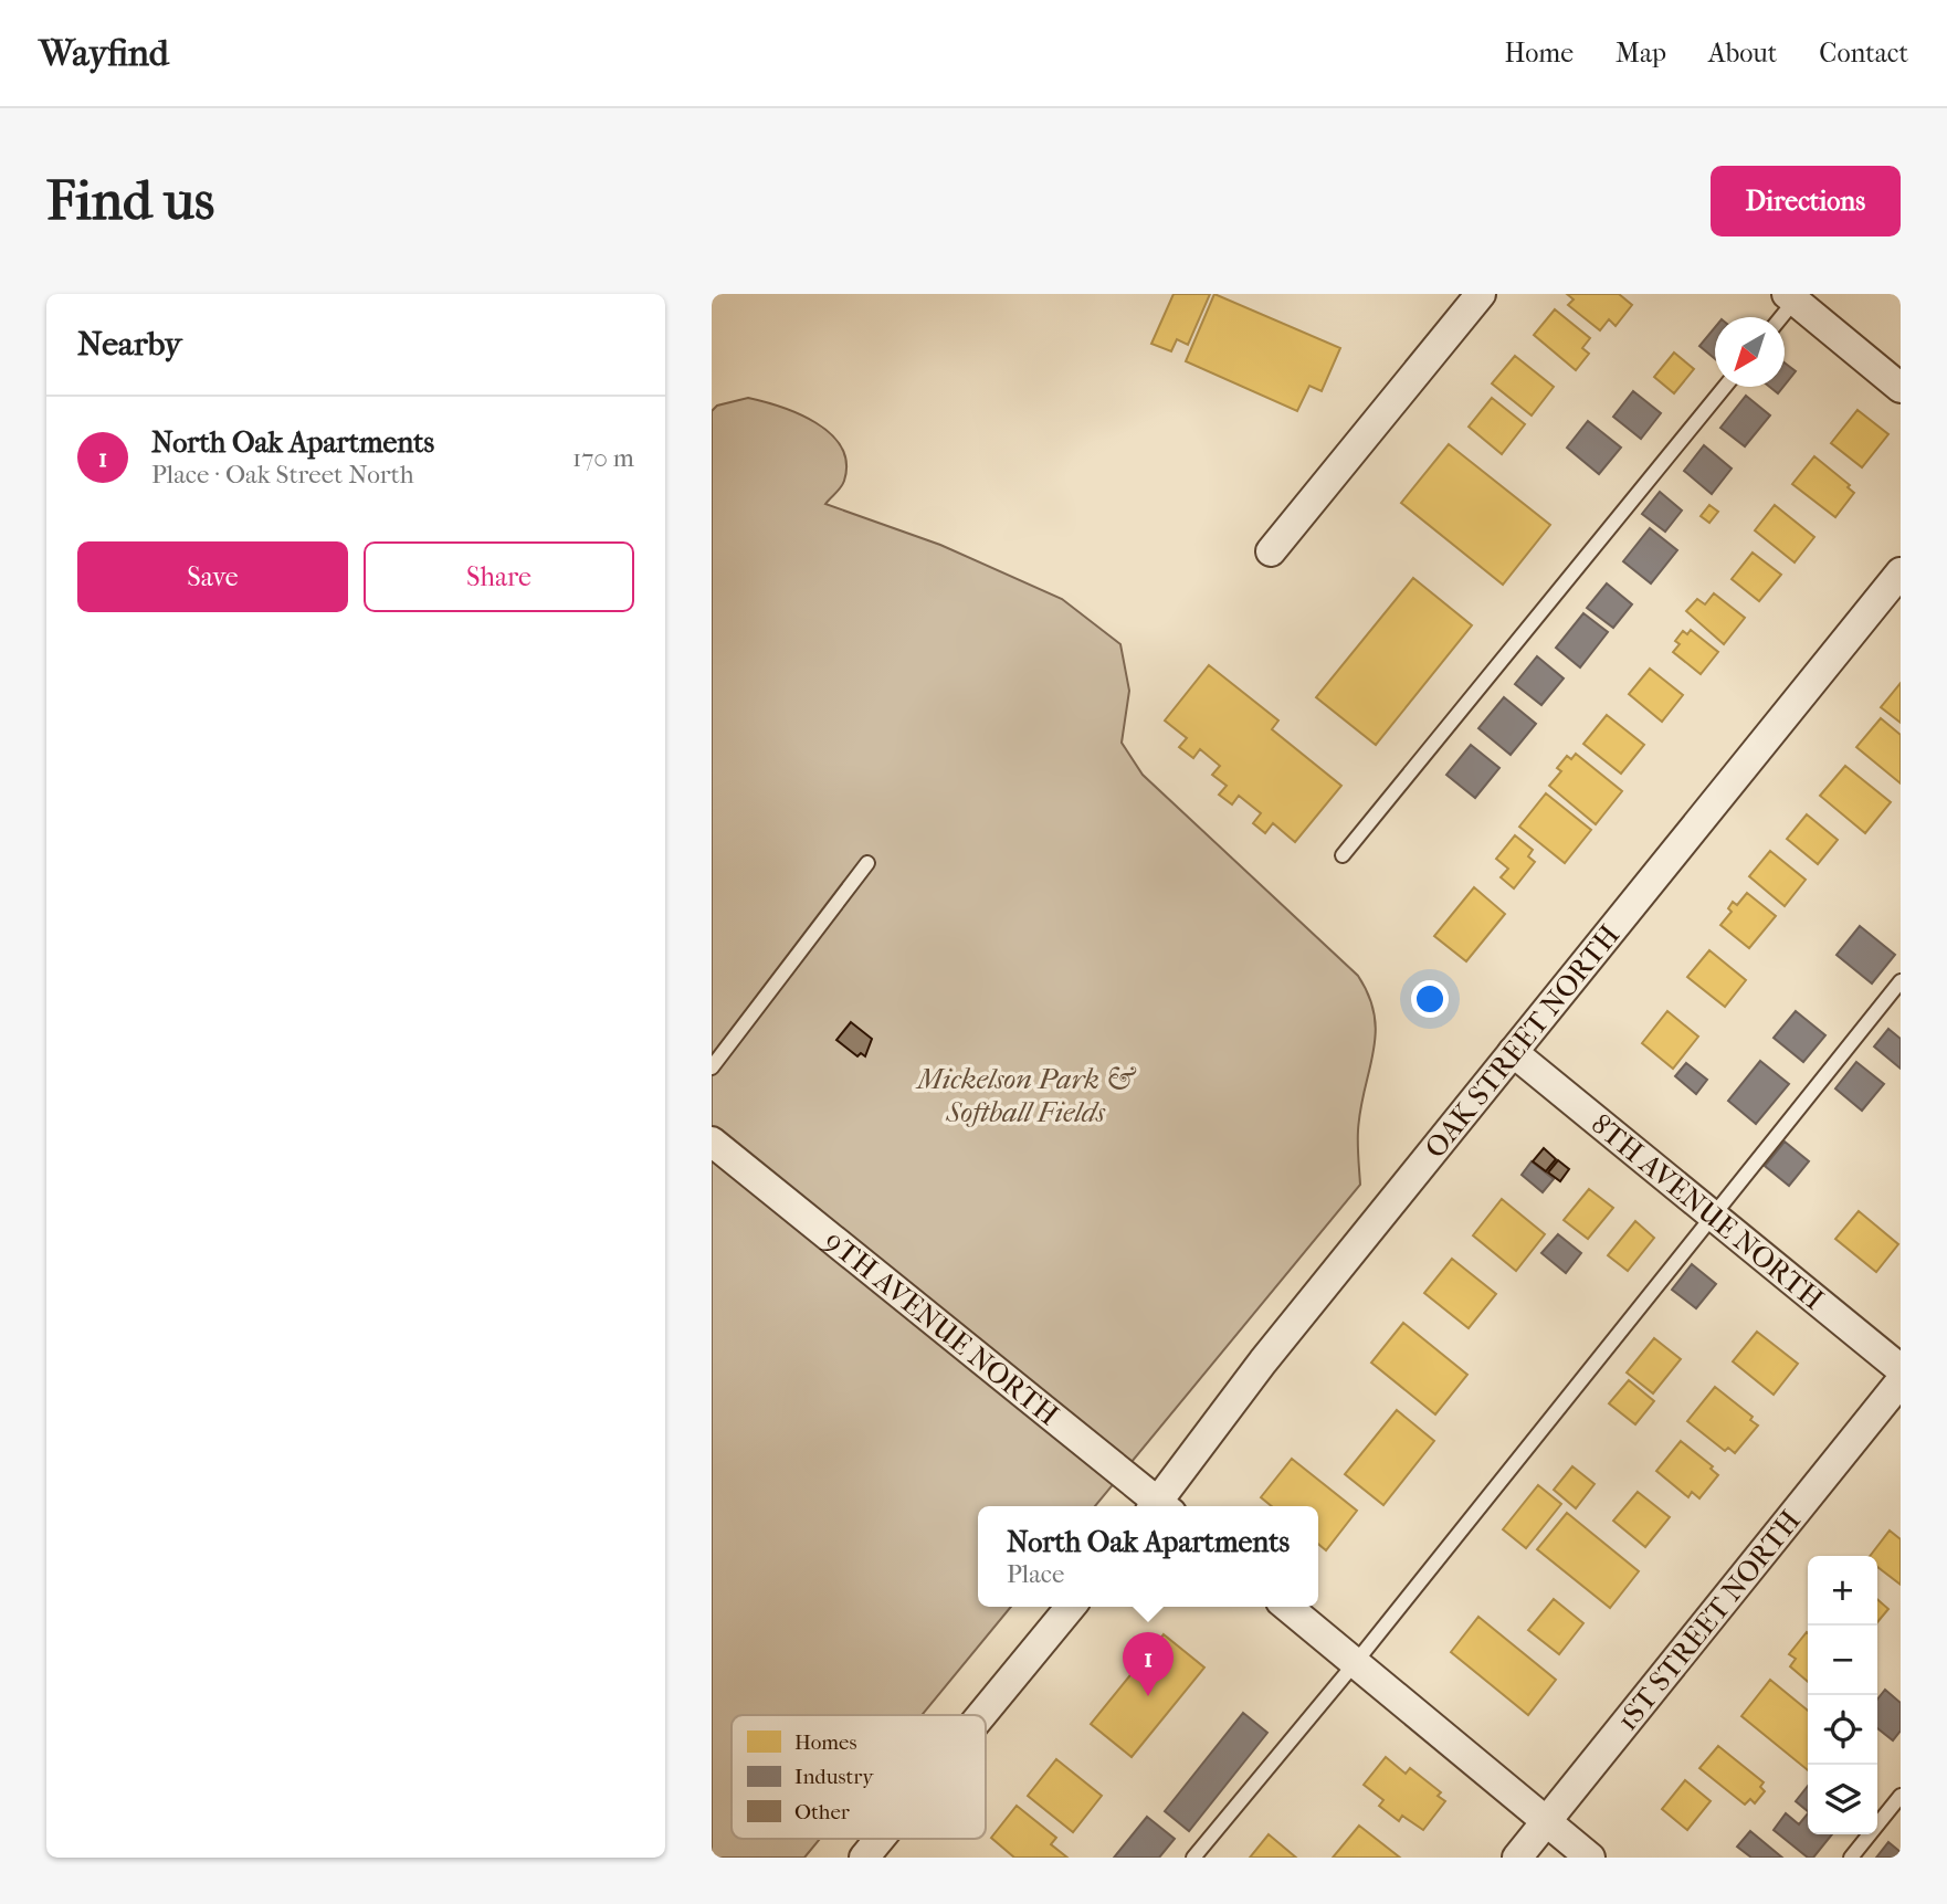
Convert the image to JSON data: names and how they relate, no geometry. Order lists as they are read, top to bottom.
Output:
{
  "streets": {
    "street": [
      "OAK STREET NORTH",
      "8TH AVENUE NORTH",
      "9TH AVENUE NORTH",
      "1ST STREET NORTH"
    ]
  },
  "crossings": [
    ["OAK STREET NORTH", "8TH AVENUE NORTH"]
  ],
  "parks": ["Mickelson Park & Softball Fields"],
  "legend": ["Homes", "Industry", "Other"],
  "north": "bottom left",
  "page": {
    "header": "Wayfind",
    "nav": [
      "Home",
      "Map",
      "About",
      "Contact"
    ],
    "buttons": [
      "Directions",
      ["Save", "Share"]
    ],
    "title": "Find us",
    "heading": "Nearby",
    "list": [
      {
        "mark": "1",
        "name": "North Oak Apartments",
        "note": "Place · Oak Street North",
        "value": "170 m"
      }
    ],
    "popup": ["North Oak Apartments", "Place"],
    "map_buttons": ["+", "−"],
    "pins": "1"
  }
}
